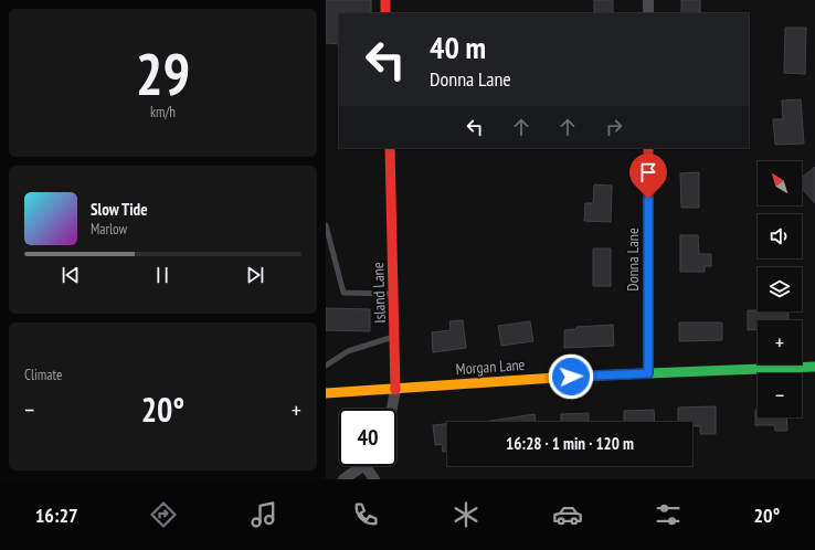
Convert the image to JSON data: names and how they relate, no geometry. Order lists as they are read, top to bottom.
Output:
{
  "streets": {
    "street": ["Donna Lane", "Island Lane", "Morgan Lane"]
  },
  "crossings": [
    ["Donna Lane", "Morgan Lane"],
    ["Island Lane", "Morgan Lane"]
  ],
  "north": "top left",
  "page": {
    "tile": [
      ["29", "km/h"],
      "Climate"
    ],
    "turn": ["40 m", "Donna Lane"],
    "map_buttons": ["+", "−"],
    "song": ["Slow Tide", "Marlow"],
    "heat": ["−", "20°", "+"],
    "limit": "40",
    "trip": "16:28 · 1 min · 120 m",
    "tabs": ["16:27", "20°"]
  }
}
